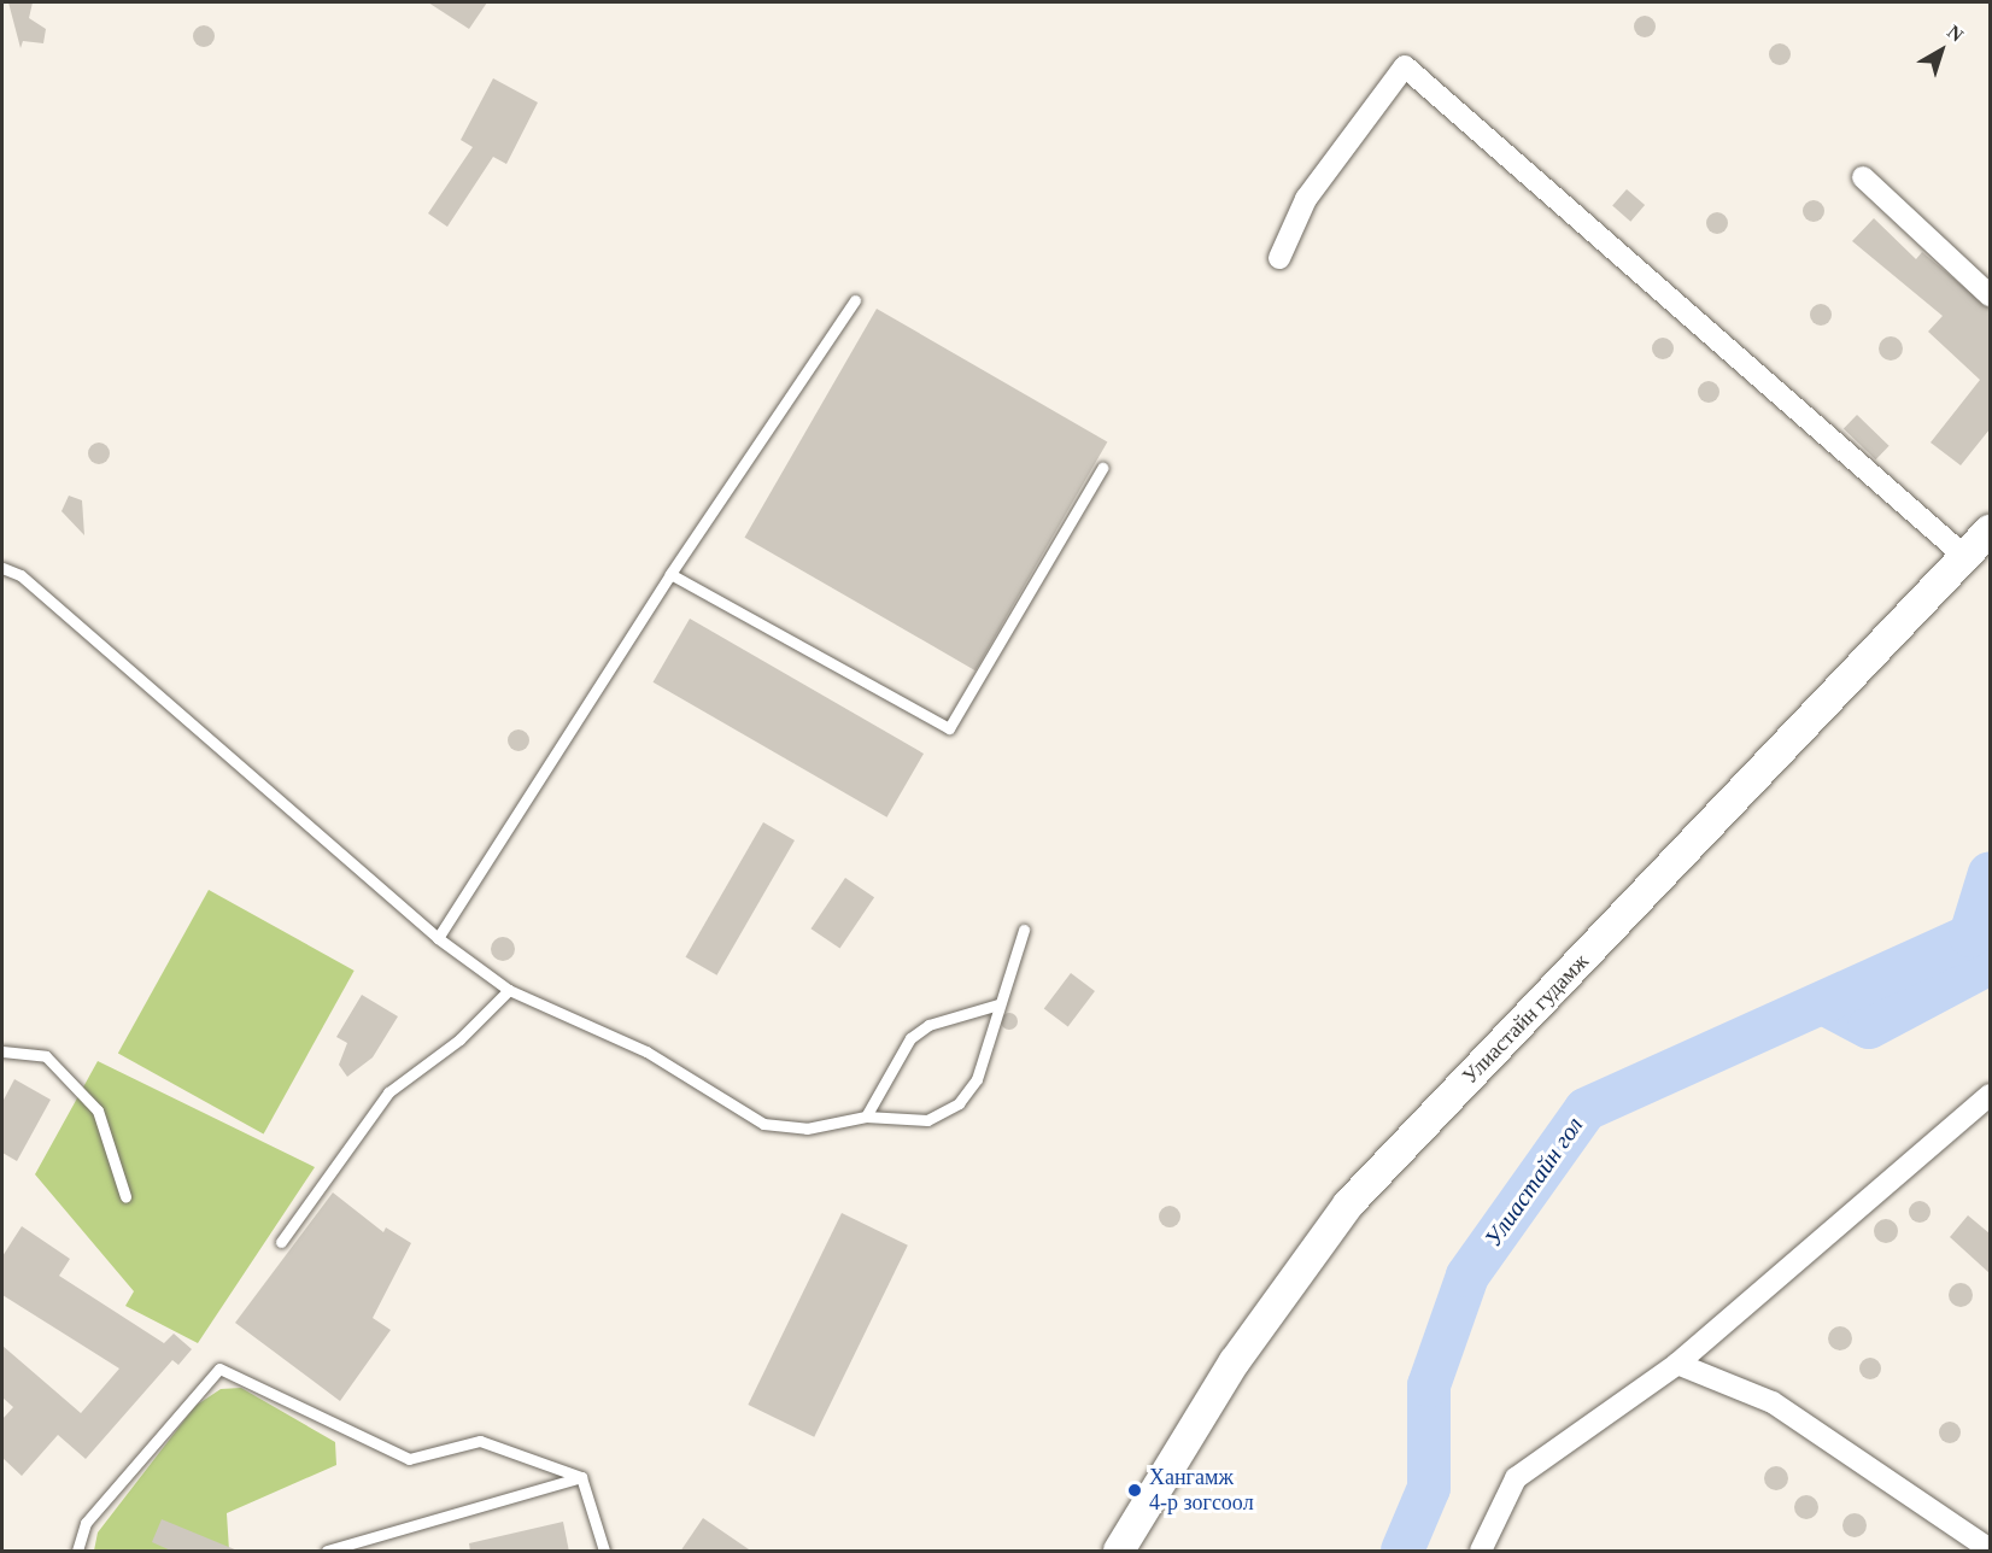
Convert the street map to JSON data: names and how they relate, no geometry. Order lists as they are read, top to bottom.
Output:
{
  "streets": {
    "main road": ["Улиастайн гудамж"]
  },
  "water": ["Улиастайн гол"],
  "places": ["Хангамж 4-р зогсоол"],
  "north": "top right"
}
